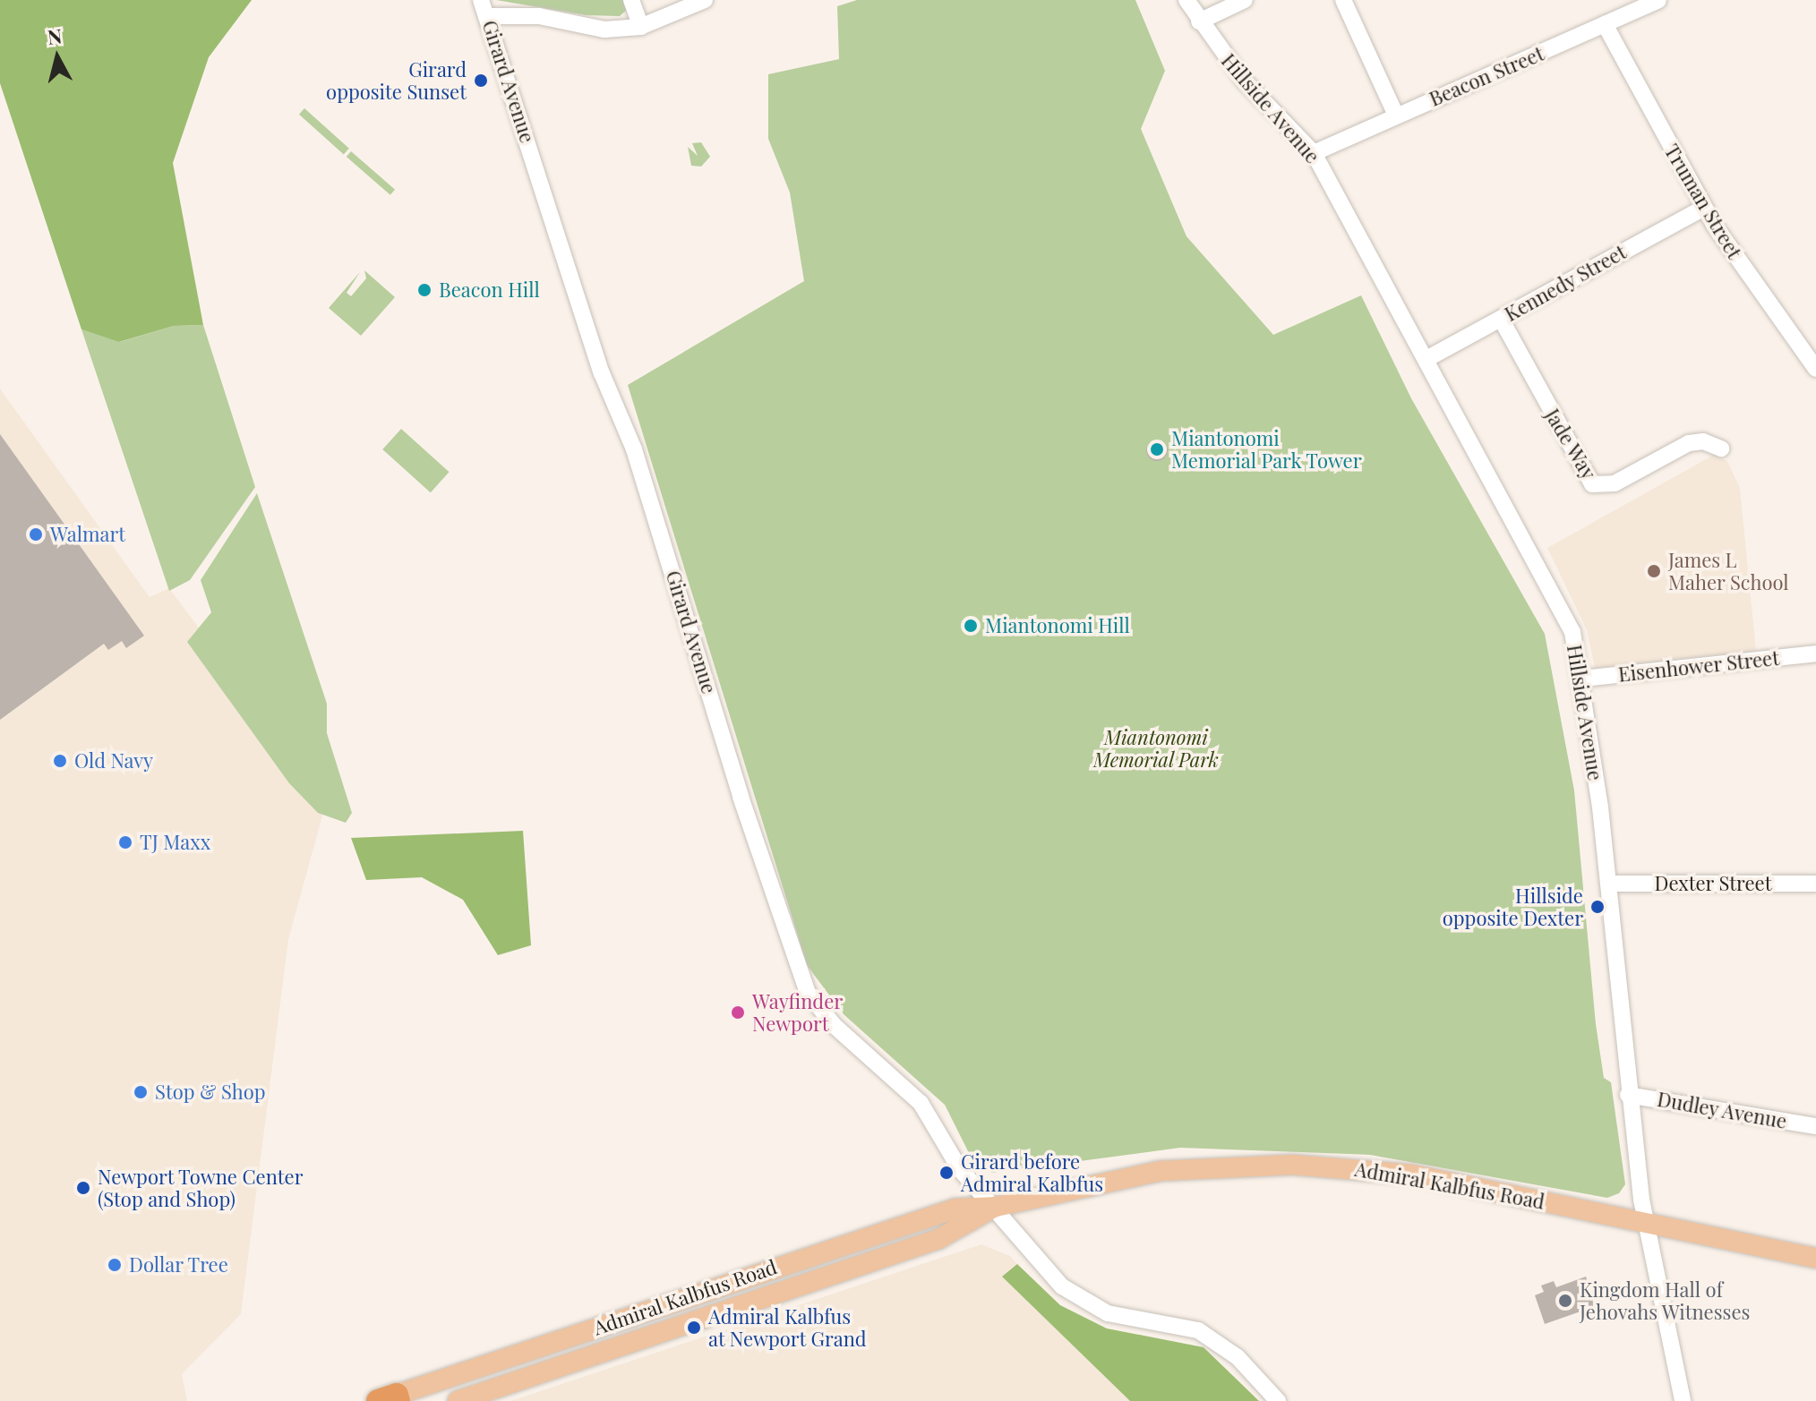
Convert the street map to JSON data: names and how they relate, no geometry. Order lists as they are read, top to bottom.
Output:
{
  "streets": {
    "main road": ["Admiral Kalbfus Road"],
    "street": [
      "Beacon Street",
      "Girard Avenue",
      "Hillside Avenue",
      "Truman Street",
      "Kennedy Street",
      "Jade Way",
      "Eisenhower Street",
      "Dexter Street",
      "Dudley Avenue"
    ]
  },
  "crossings": [
    ["Beacon Street", "Hillside Avenue"],
    ["Beacon Street", "Truman Street"],
    ["Girard Avenue", "Admiral Kalbfus Road"],
    ["Hillside Avenue", "Kennedy Street"],
    ["Hillside Avenue", "Eisenhower Street"],
    ["Hillside Avenue", "Dexter Street"],
    ["Hillside Avenue", "Dudley Avenue"],
    ["Hillside Avenue", "Admiral Kalbfus Road"],
    ["Truman Street", "Kennedy Street"],
    ["Kennedy Street", "Jade Way"]
  ],
  "parks": ["Miantonomi Memorial Park"],
  "places": [
    "Girard opposite Sunset",
    "Beacon Hill",
    "Miantonomi Memorial Park Tower",
    "Walmart",
    "James L Maher School",
    "Miantonomi Hill",
    "Old Navy",
    "TJ Maxx",
    "Hillside opposite Dexter",
    "Wayfinder Newport",
    "Stop & Shop",
    "Girard before Admiral Kalbfus",
    "Newport Towne Center (Stop and Shop)",
    "Dollar Tree",
    "Kingdom Hall of Jehovahs Witnesses",
    "Admiral Kalbfus at Newport Grand"
  ],
  "north": "top"
}
